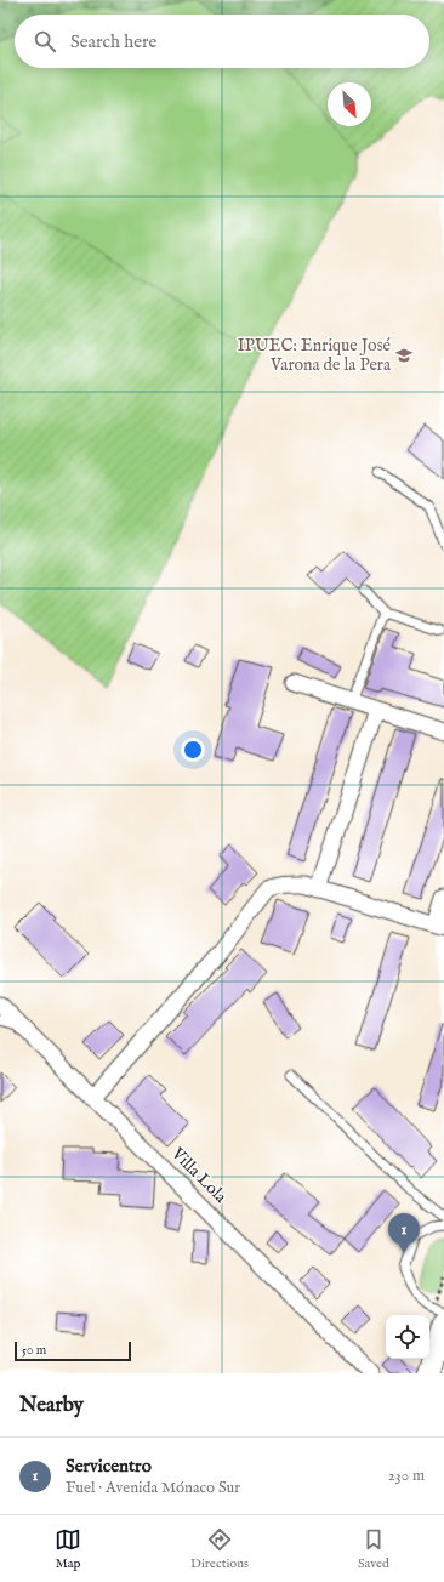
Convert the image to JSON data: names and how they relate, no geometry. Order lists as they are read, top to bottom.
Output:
{
  "streets": {
    "street": ["Villa Lola"]
  },
  "places": {
    "school or university": ["IPUEC: Enrique José Varona de la Pera"]
  },
  "scale_bar": "50 m",
  "north": "bottom right",
  "page": {
    "search": "Search here",
    "pins": "1",
    "scale": "50 m",
    "heading": "Nearby",
    "list": [
      {
        "mark": "1",
        "name": "Servicentro",
        "note": "Fuel · Avenida Mónaco Sur",
        "value": "230 m"
      }
    ],
    "nav": ["Map", "Directions", "Saved"]
  }
}
